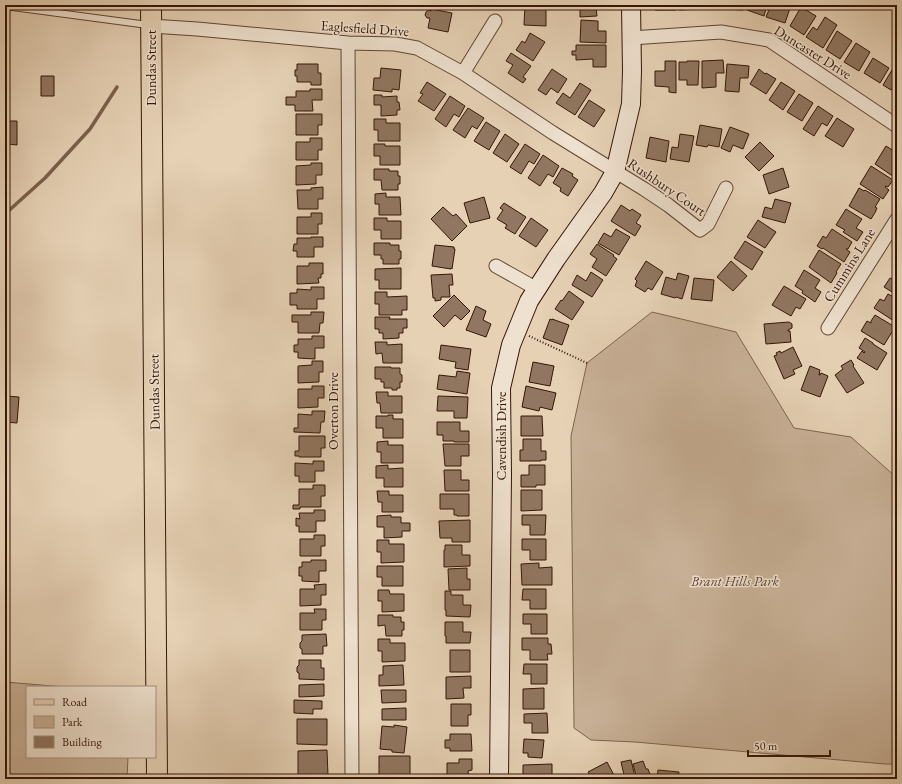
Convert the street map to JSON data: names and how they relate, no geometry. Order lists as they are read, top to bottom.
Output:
{
  "streets": {
    "main road": ["Dundas Street"],
    "street": [
      "Eaglesfield Drive",
      "Duncaster Drive",
      "Rushbury Court",
      "Cummins Lane",
      "Overton Drive",
      "Cavendish Drive"
    ]
  },
  "crossings": [
    ["Eaglesfield Drive", "Dundas Street"],
    ["Eaglesfield Drive", "Rushbury Court"],
    ["Eaglesfield Drive", "Overton Drive"],
    ["Eaglesfield Drive", "Cavendish Drive"],
    ["Duncaster Drive", "Cavendish Drive"],
    ["Rushbury Court", "Cavendish Drive"]
  ],
  "parks": ["Brant Hills Park"],
  "legend": ["Road", "Park", "Building"],
  "scale_bar": "50 m"
}
